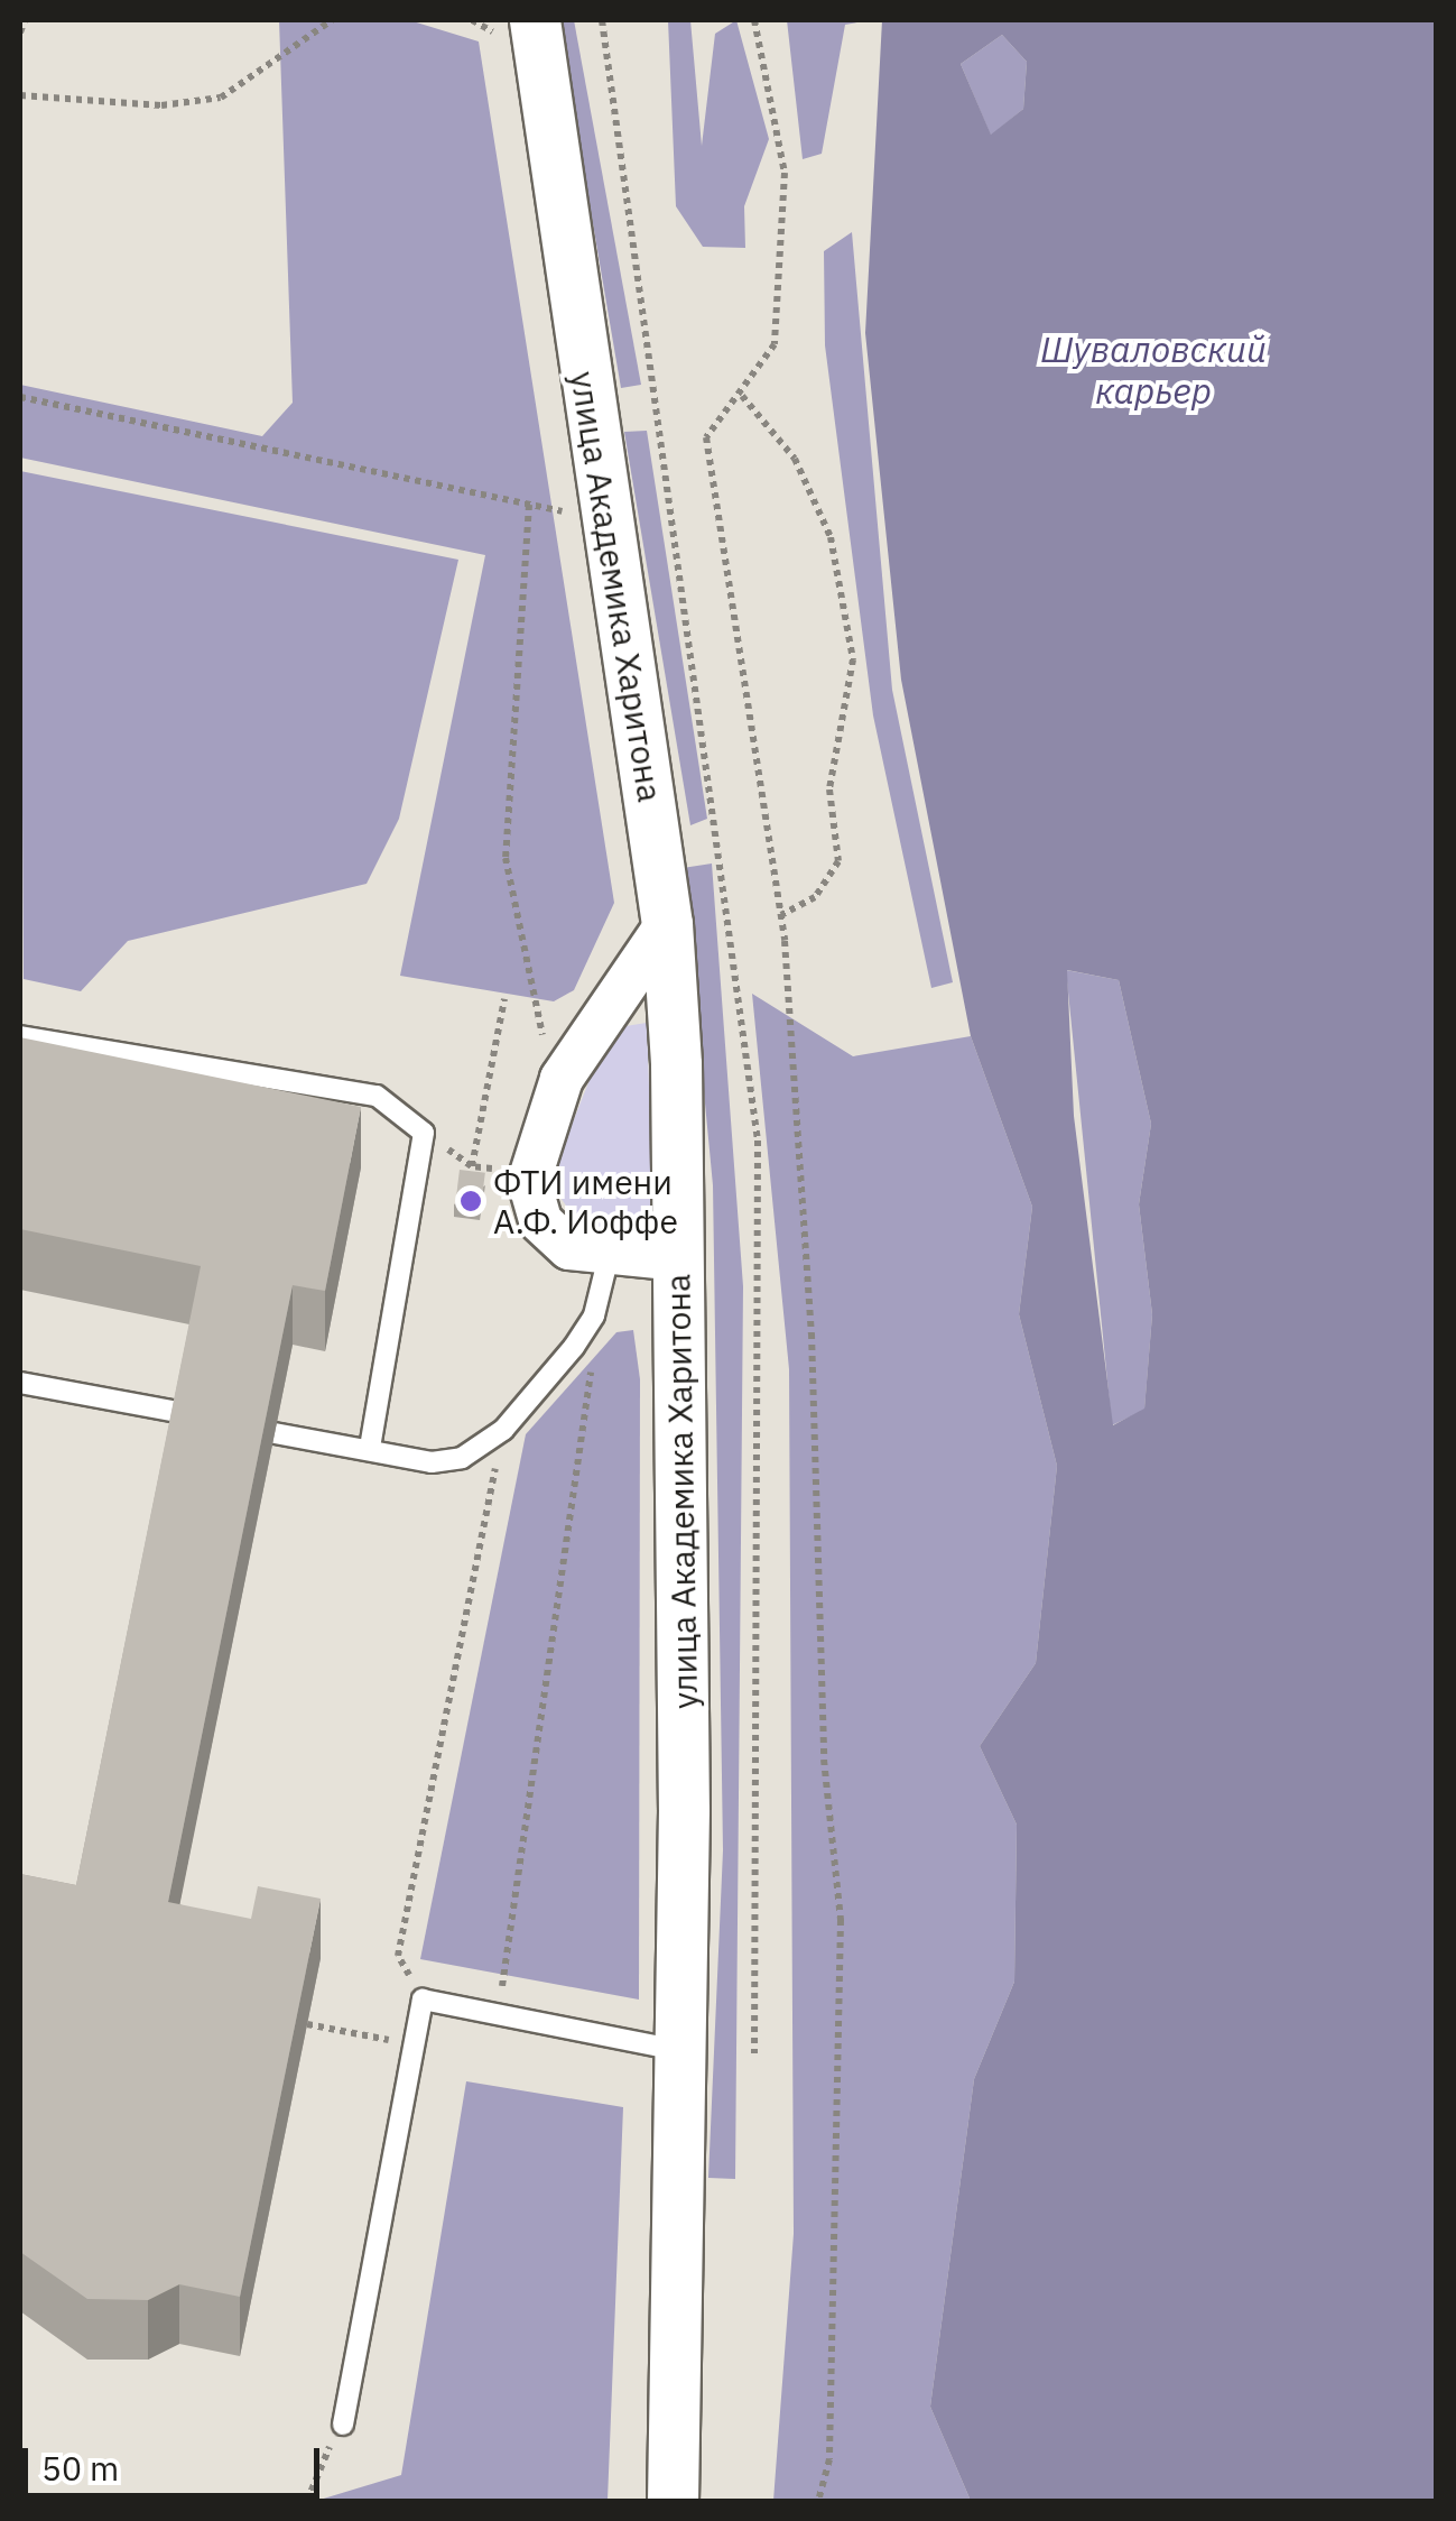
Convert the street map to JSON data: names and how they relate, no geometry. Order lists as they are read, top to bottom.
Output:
{
  "streets": {
    "street": ["улица Академика Харитона"]
  },
  "water": ["Шуваловский карьер"],
  "places": ["ФТИ имени А.Ф. Иоффе"],
  "scale_bar": "50 m"
}
